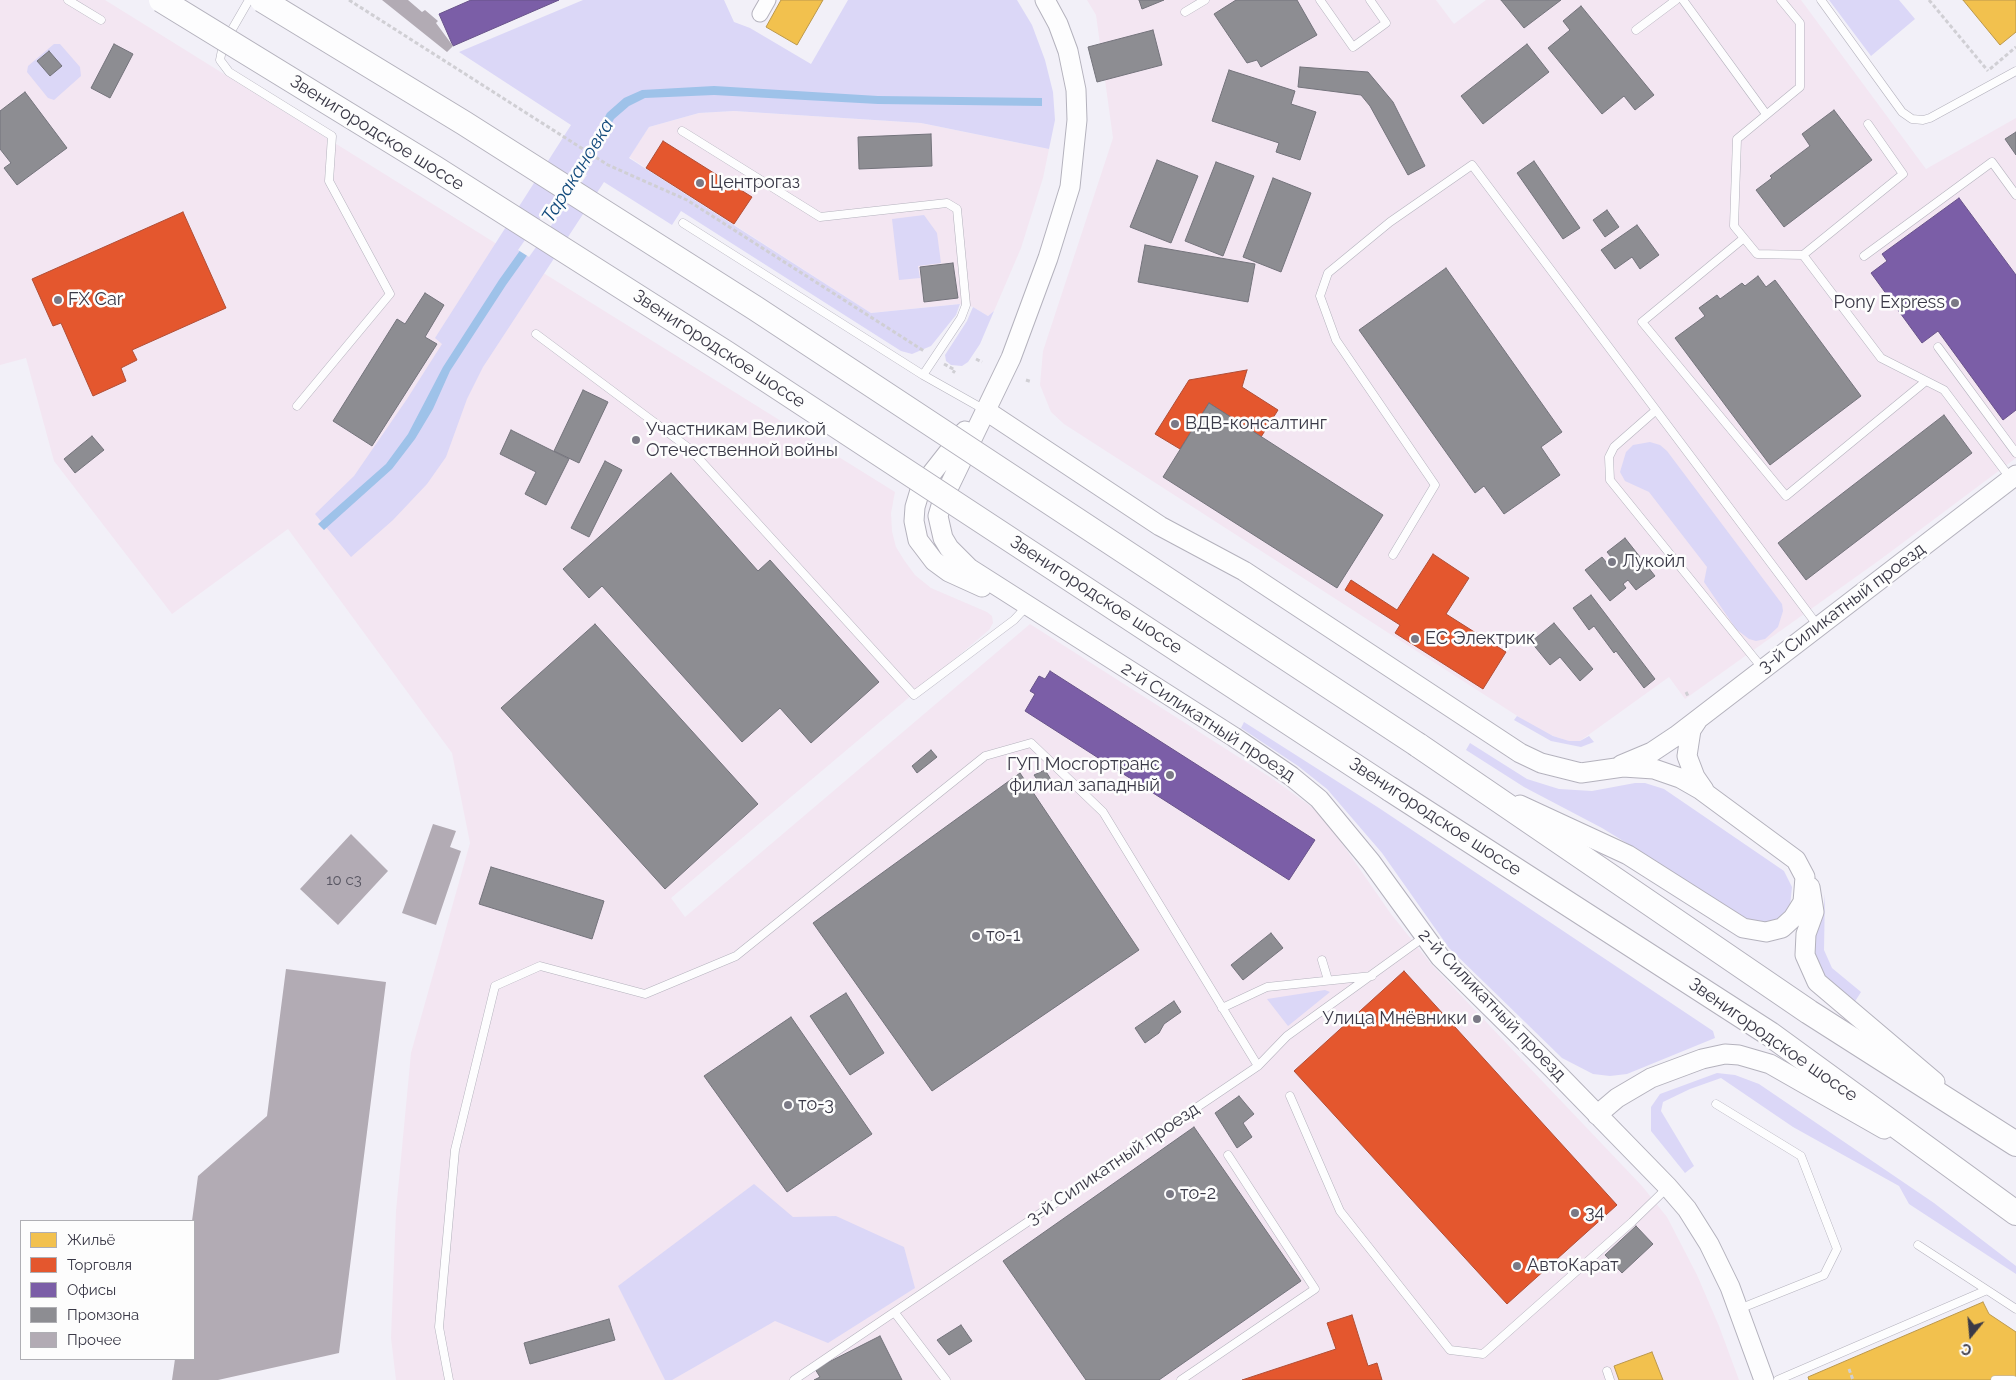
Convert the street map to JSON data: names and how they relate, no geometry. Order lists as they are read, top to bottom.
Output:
{
  "streets": {
    "main road": ["Звенигородское шоссе"],
    "street": ["3-й Силикатный проезд", "2-й Силикатный проезд"]
  },
  "crossings": [
    ["3-й Силикатный проезд", "2-й Силикатный проезд"]
  ],
  "water": ["Таракановка"],
  "places": [
    "Центрогаз",
    "FX Car",
    "Pony Express",
    "ВДВ-консалтинг",
    "Участникам Великой Отечественной войны",
    "Лукойл",
    "ЕС Электрик",
    "ГУП Мосгортранс филиал западный",
    "то-1",
    "Улица Мнёвники",
    "то-3",
    "то-2",
    "34",
    "АвтоКарат"
  ],
  "house_numbers": ["10 с3"],
  "legend": [
    "Жильё",
    "Торговля",
    "Офисы",
    "Промзона",
    "Прочее"
  ],
  "north": "bottom"
}
